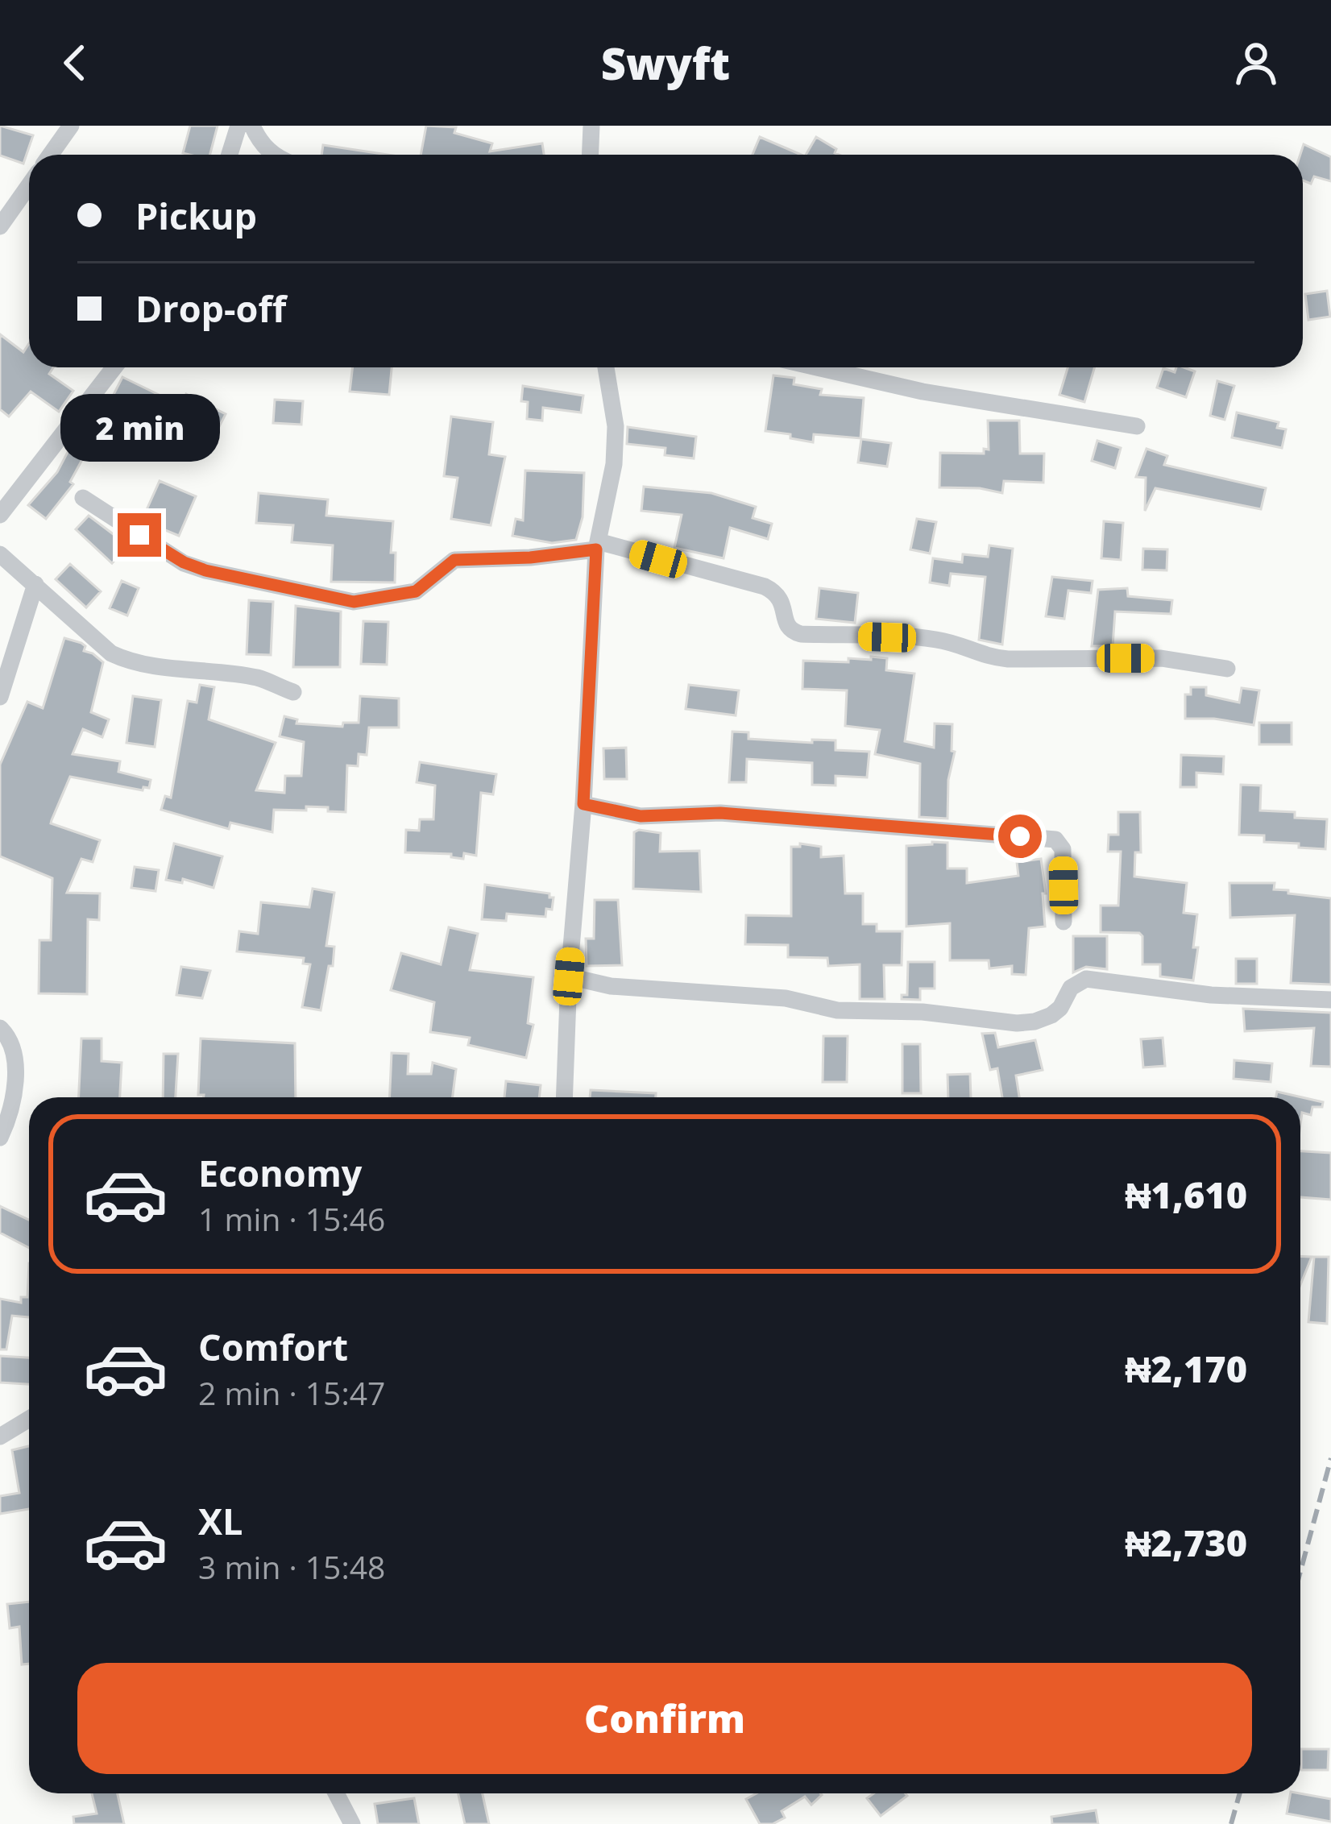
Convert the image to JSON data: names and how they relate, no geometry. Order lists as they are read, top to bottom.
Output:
{
  "page": {
    "header": "Swyft",
    "banner": ["Pickup", "Drop-off"],
    "bubble": "2 min",
    "list": [
      {
        "name": "Economy",
        "note": "1 min · 15:46",
        "value": "₦1,610"
      },
      {
        "name": "Comfort",
        "note": "2 min · 15:47",
        "value": "₦2,170"
      },
      {
        "name": "XL",
        "note": "3 min · 15:48",
        "value": "₦2,730"
      }
    ],
    "buttons": "Confirm"
  }
}
